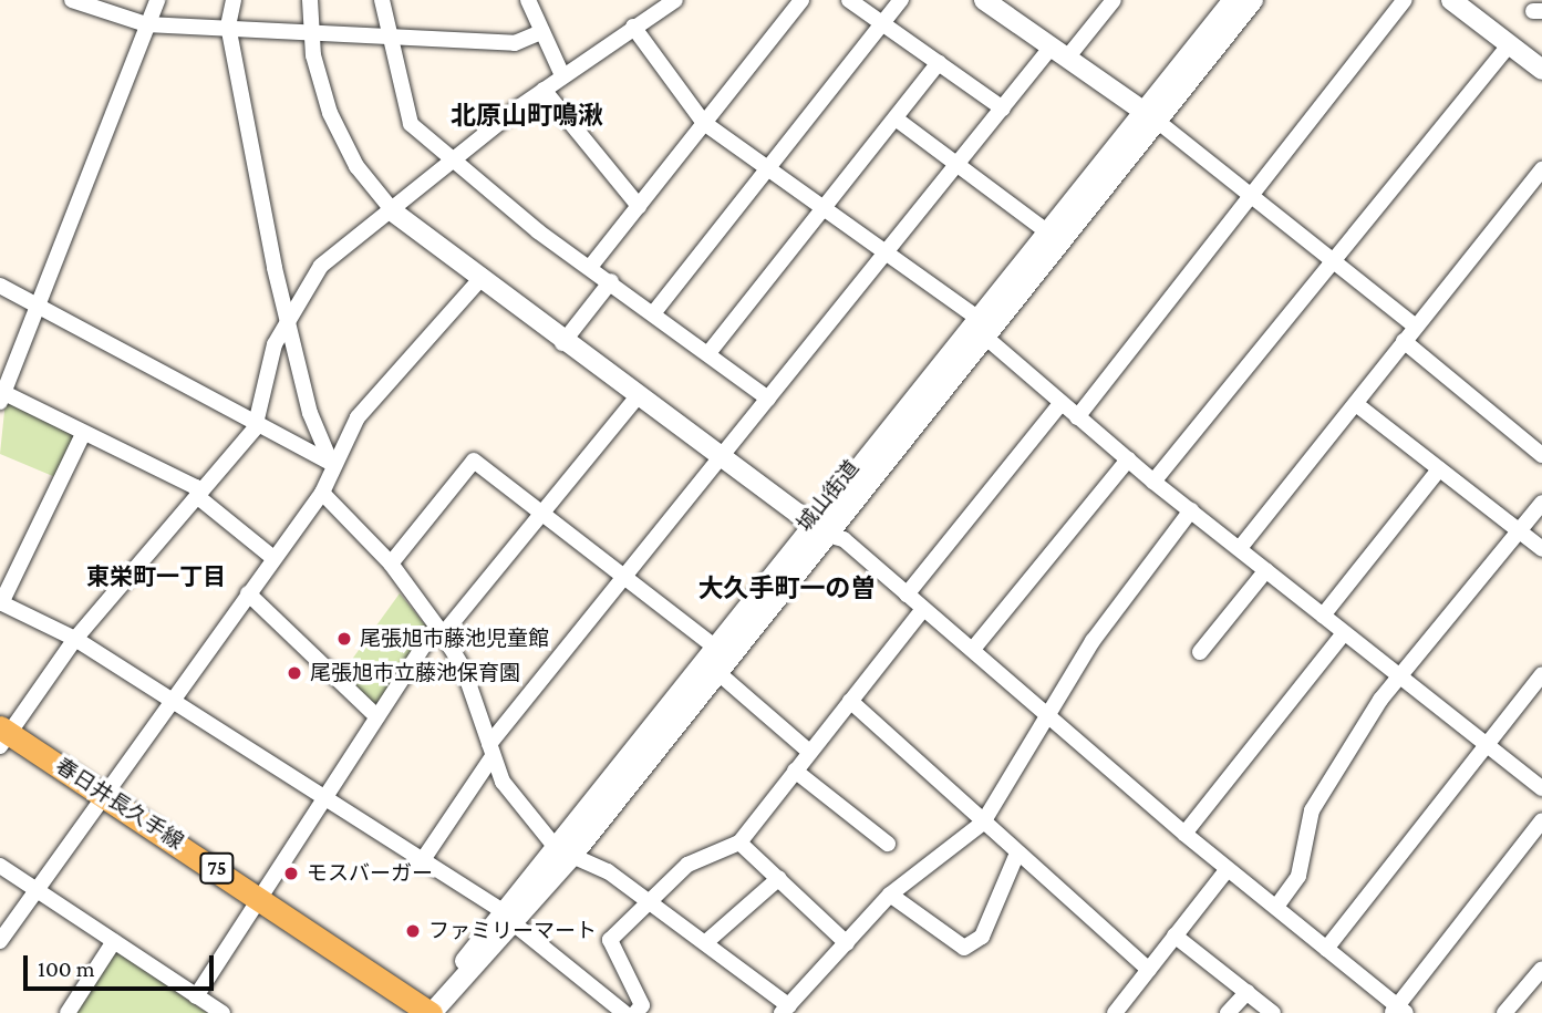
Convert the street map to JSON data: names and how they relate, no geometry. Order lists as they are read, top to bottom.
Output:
{
  "streets": {
    "main road": ["春日井長久手線", "75"],
    "street": ["城山街道"]
  },
  "crossings": [
    ["城山街道", "春日井長久手線"]
  ],
  "districts": ["北原山町鳴湫", "東栄町一丁目", "大久手町一の曽"],
  "places": [
    "尾張旭市藤池児童館",
    "尾張旭市立藤池保育園",
    "モスバーガー",
    "ファミリーマート"
  ],
  "scale_bar": "100 m"
}
